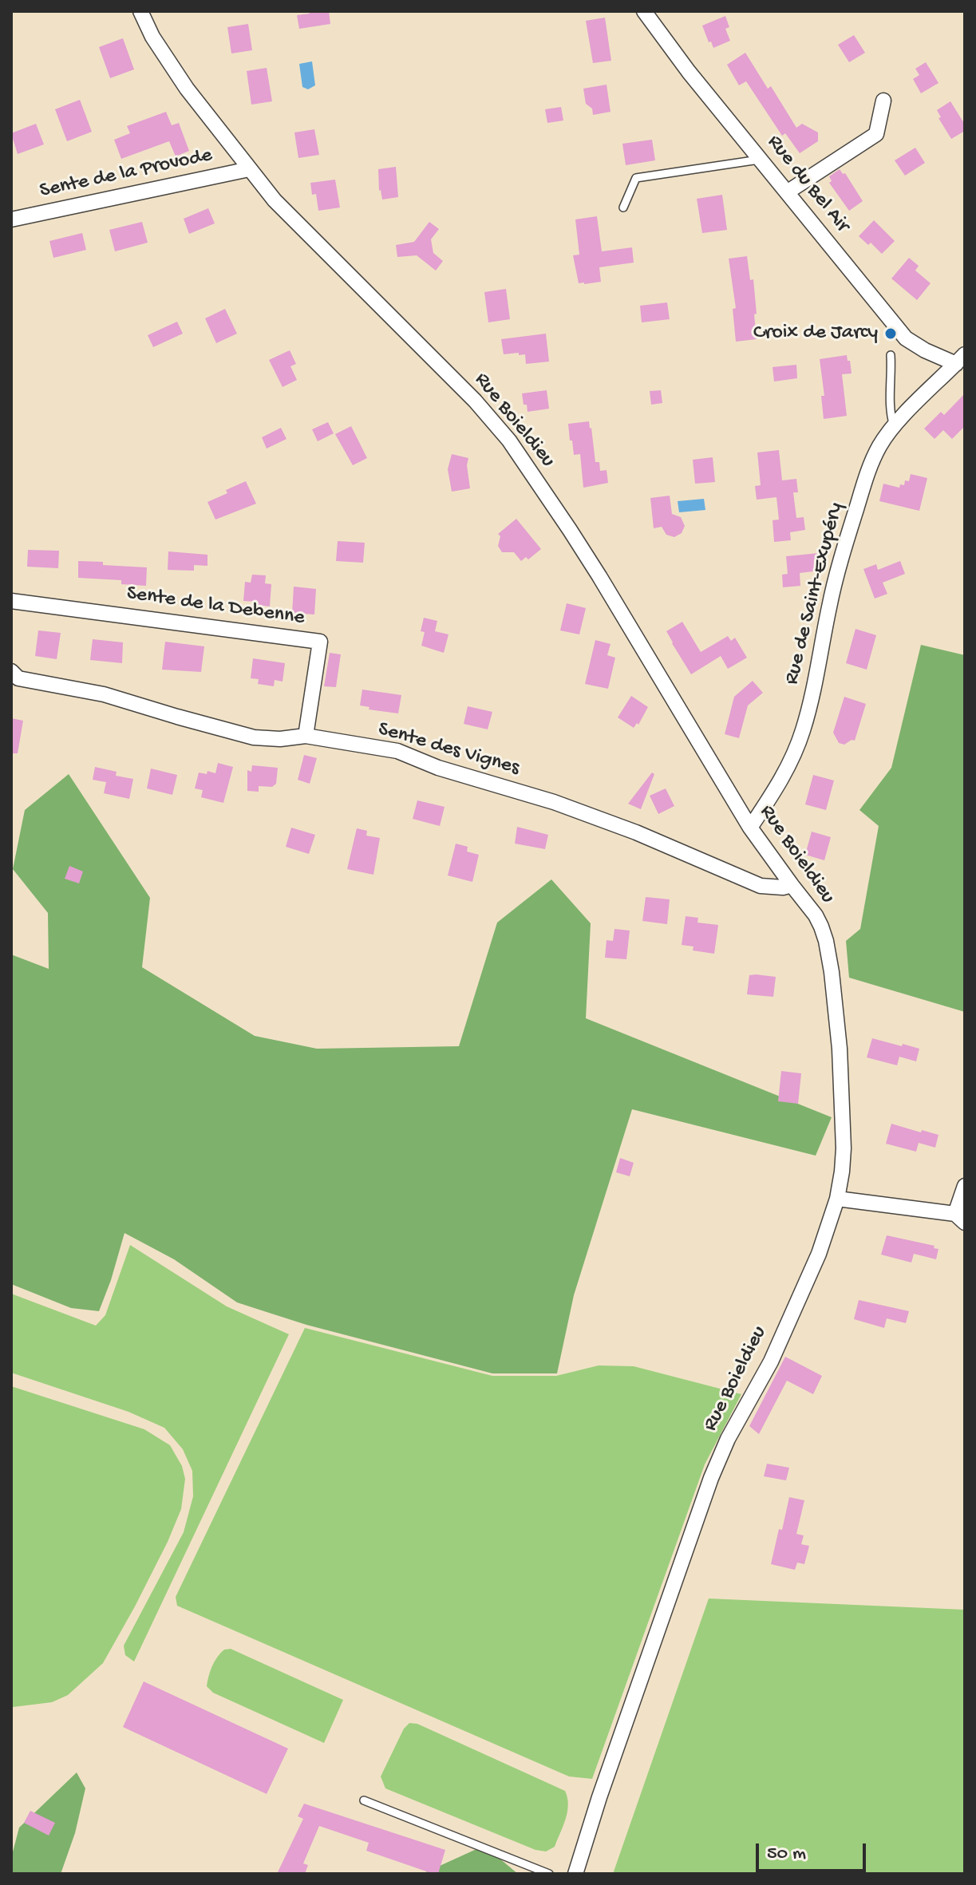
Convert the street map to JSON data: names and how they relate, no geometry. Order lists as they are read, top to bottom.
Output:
{
  "streets": {
    "street": [
      "Sente de la Provode",
      "Rue du Bel Air",
      "Rue Boieldieu",
      "Rue de Saint-Exupéry",
      "Sente de la Debenne",
      "Sente des Vignes"
    ]
  },
  "crossings": [
    ["Sente de la Provode", "Rue Boieldieu"],
    ["Rue du Bel Air", "Rue de Saint-Exupéry"],
    ["Rue Boieldieu", "Rue de Saint-Exupéry"],
    ["Rue Boieldieu", "Sente des Vignes"],
    ["Sente de la Debenne", "Sente des Vignes"]
  ],
  "places": ["Croix de Jarcy"],
  "scale_bar": "50 m"
}
